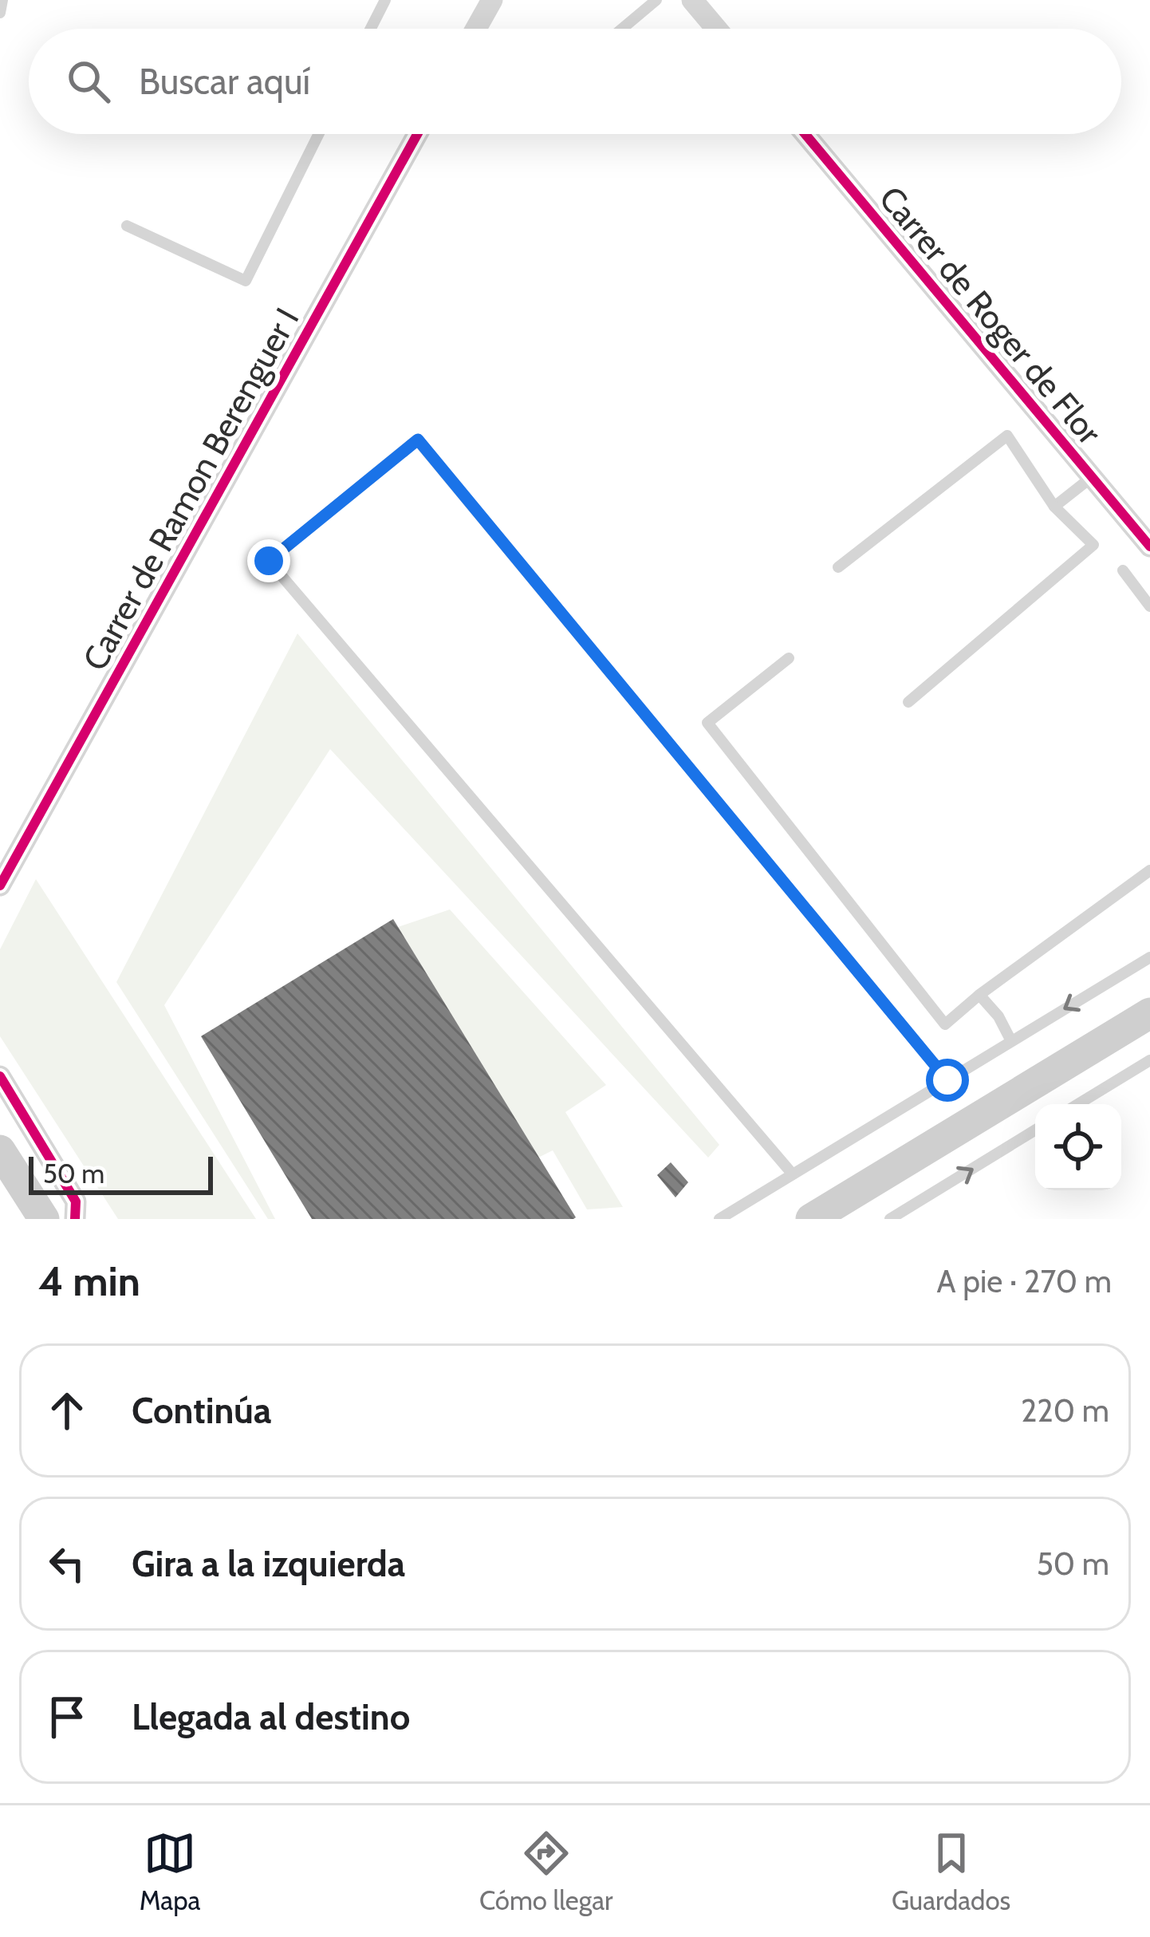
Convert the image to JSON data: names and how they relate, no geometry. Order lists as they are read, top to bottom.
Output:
{
  "streets": {
    "street": ["Carrer de Roger de Flor", "Carrer de Ramon Berenguer I"]
  },
  "scale_bar": "50 m",
  "page": {
    "search": "Buscar aquí",
    "scale": "50 m",
    "heading": ["4 min", "A pie · 270 m"],
    "list": [
      ["Continúa", "220 m"],
      ["Gira a la izquierda", "50 m"],
      "Llegada al destino"
    ],
    "nav": ["Mapa", "Cómo llegar", "Guardados"]
  }
}
